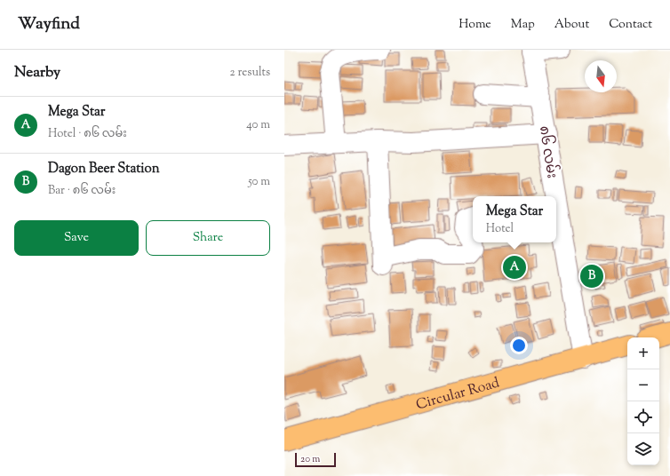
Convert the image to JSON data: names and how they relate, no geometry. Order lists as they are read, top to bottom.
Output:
{
  "streets": {
    "main road": ["Circular Road"],
    "street": ["၈၆ လမ်း"]
  },
  "crossings": [
    ["၈၆ လမ်း", "Circular Road"]
  ],
  "scale_bar": "20 m",
  "north": "bottom",
  "page": {
    "header": "Wayfind",
    "nav": [
      "Home",
      "Map",
      "About",
      "Contact"
    ],
    "heading": ["Nearby", "2 results"],
    "list": [
      {
        "mark": "A",
        "name": "Mega Star",
        "note": "Hotel · ၈၆ လမ်း",
        "value": "40 m"
      },
      {
        "mark": "B",
        "name": "Dagon Beer Station",
        "note": "Bar · ၈၆ လမ်း",
        "value": "50 m"
      }
    ],
    "popup": ["Mega Star", "Hotel"],
    "buttons": ["Save", "Share"],
    "pins": ["A", "B"],
    "map_buttons": ["+", "−"],
    "scale": "20 m"
  }
}
